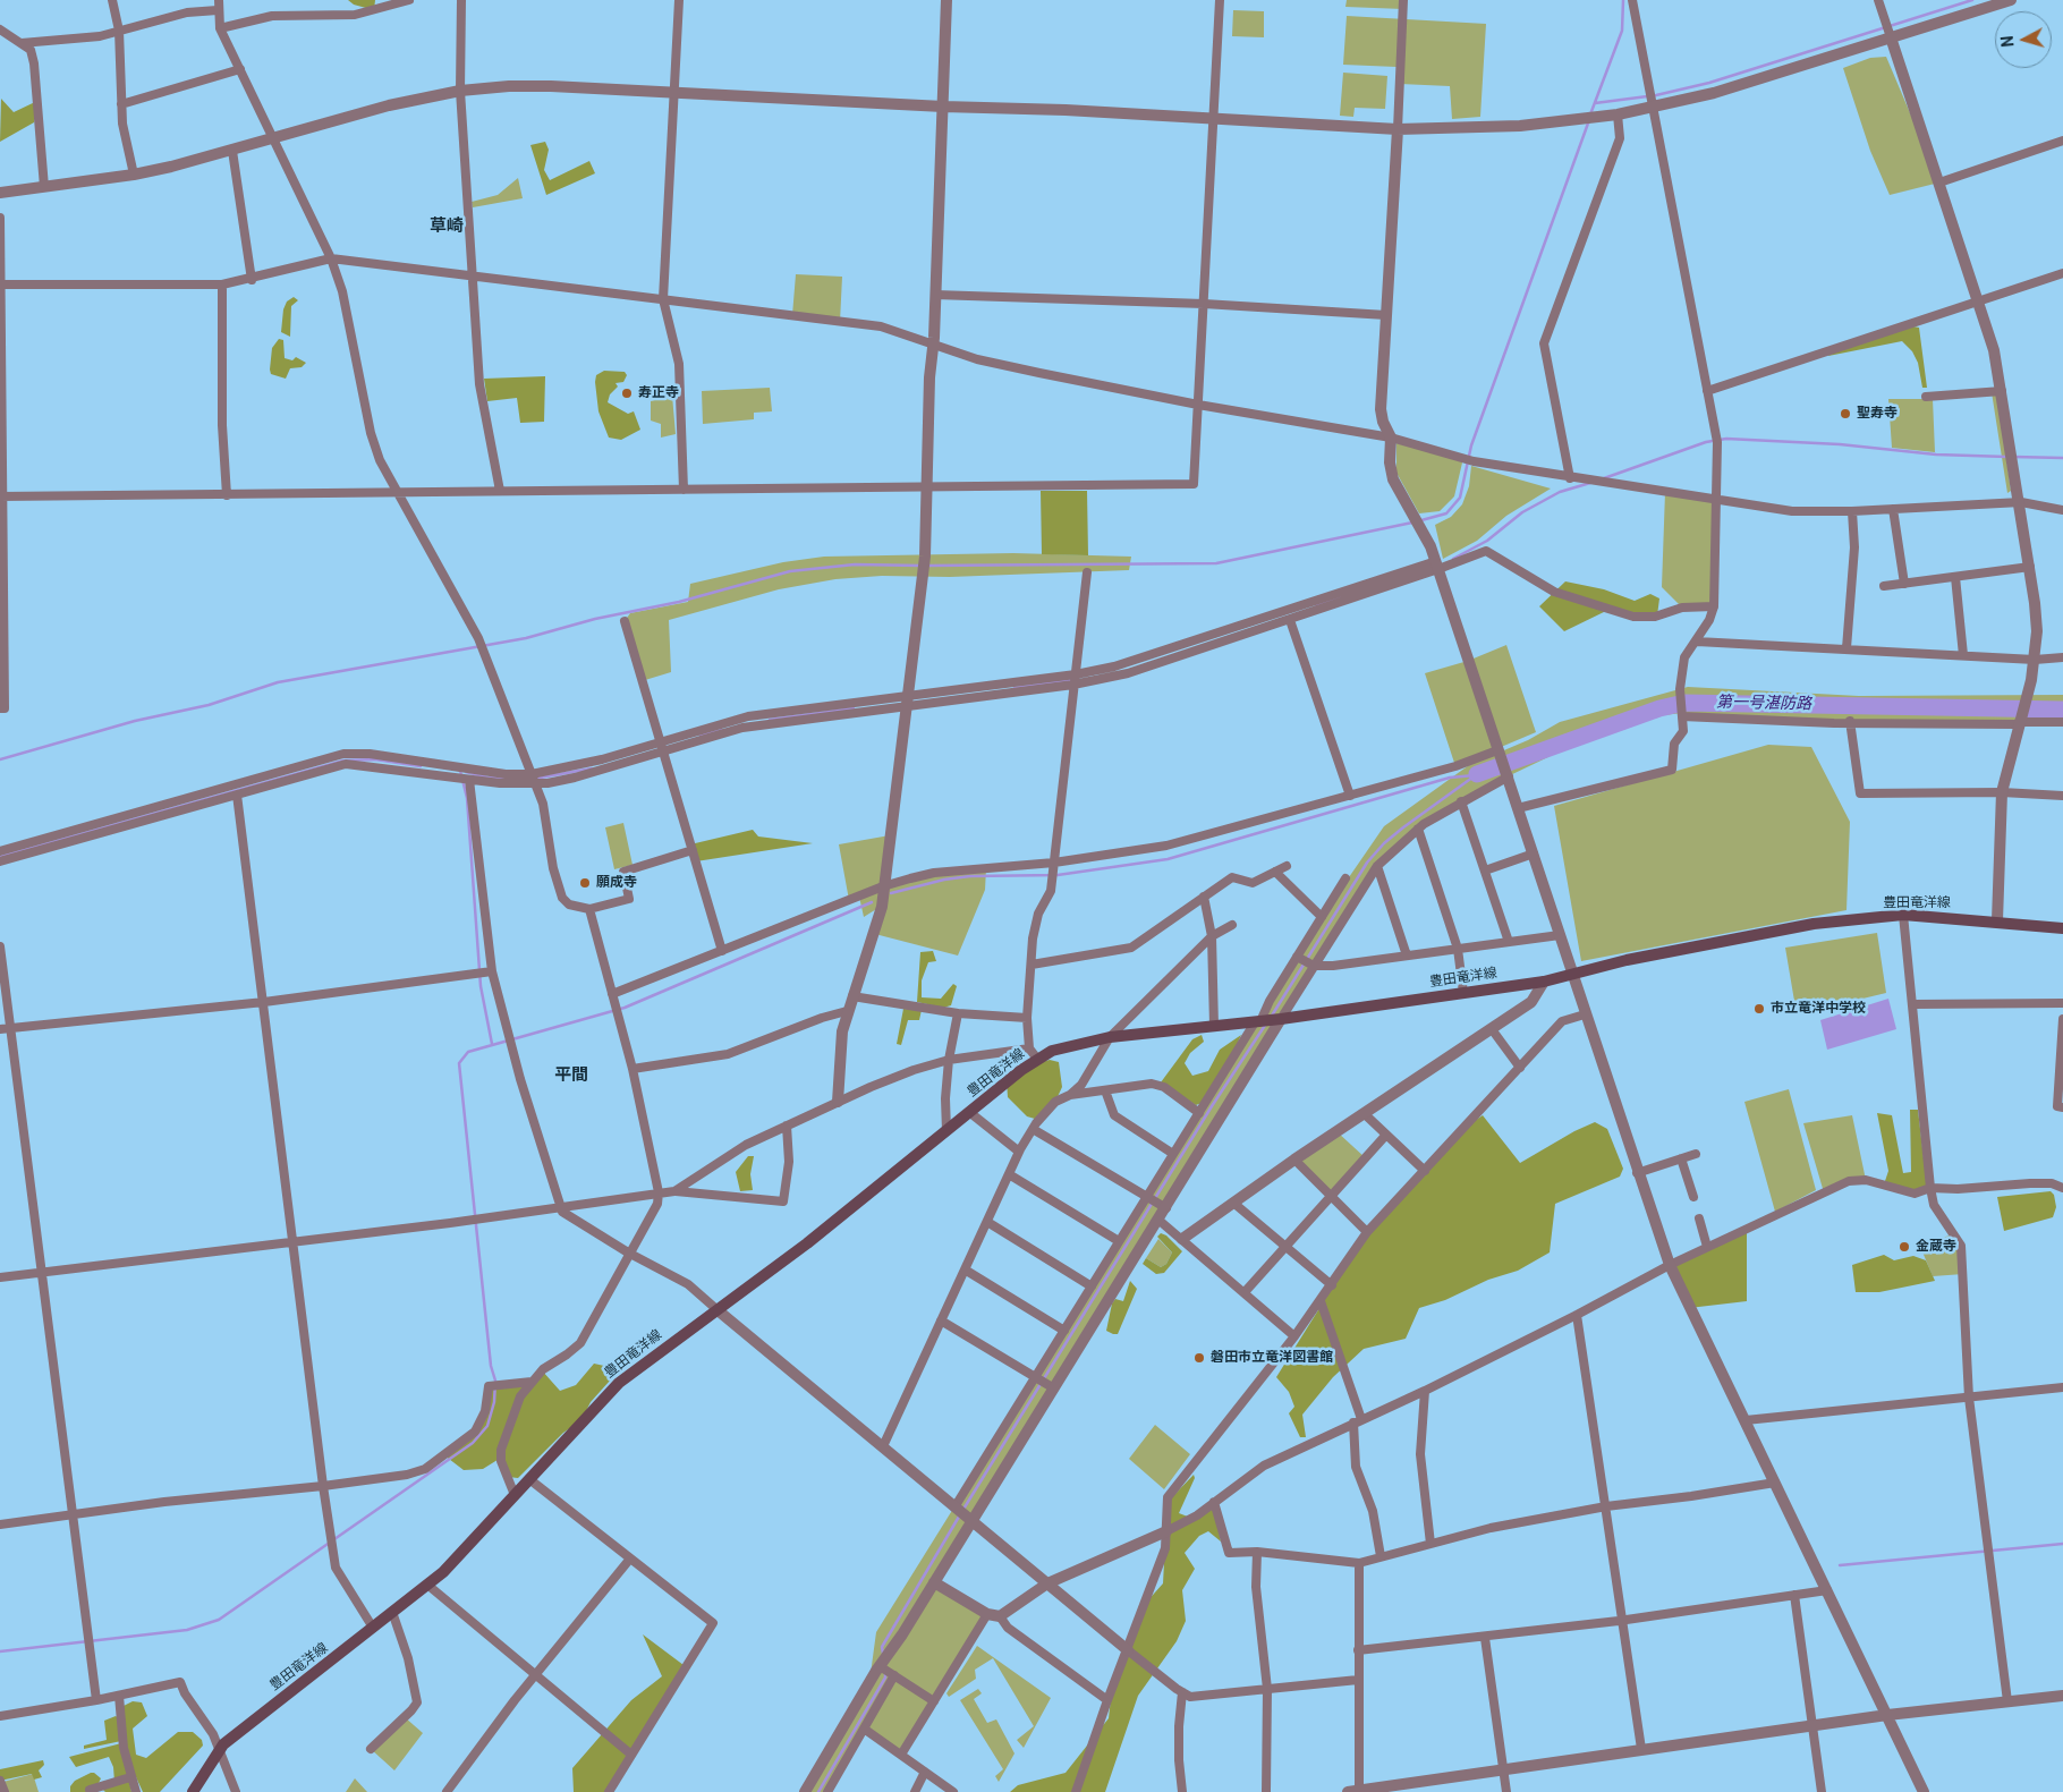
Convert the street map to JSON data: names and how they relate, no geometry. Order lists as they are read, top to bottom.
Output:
{
  "streets": {
    "main road": ["豊田竜洋線"]
  },
  "districts": ["草崎", "平間"],
  "water": ["第一号湛防路"],
  "places": [
    "寿正寺",
    "聖寿寺",
    "願成寺",
    "市立竜洋中学校",
    "金蔵寺",
    "磐田市立竜洋図書館"
  ],
  "north": "left"
}
